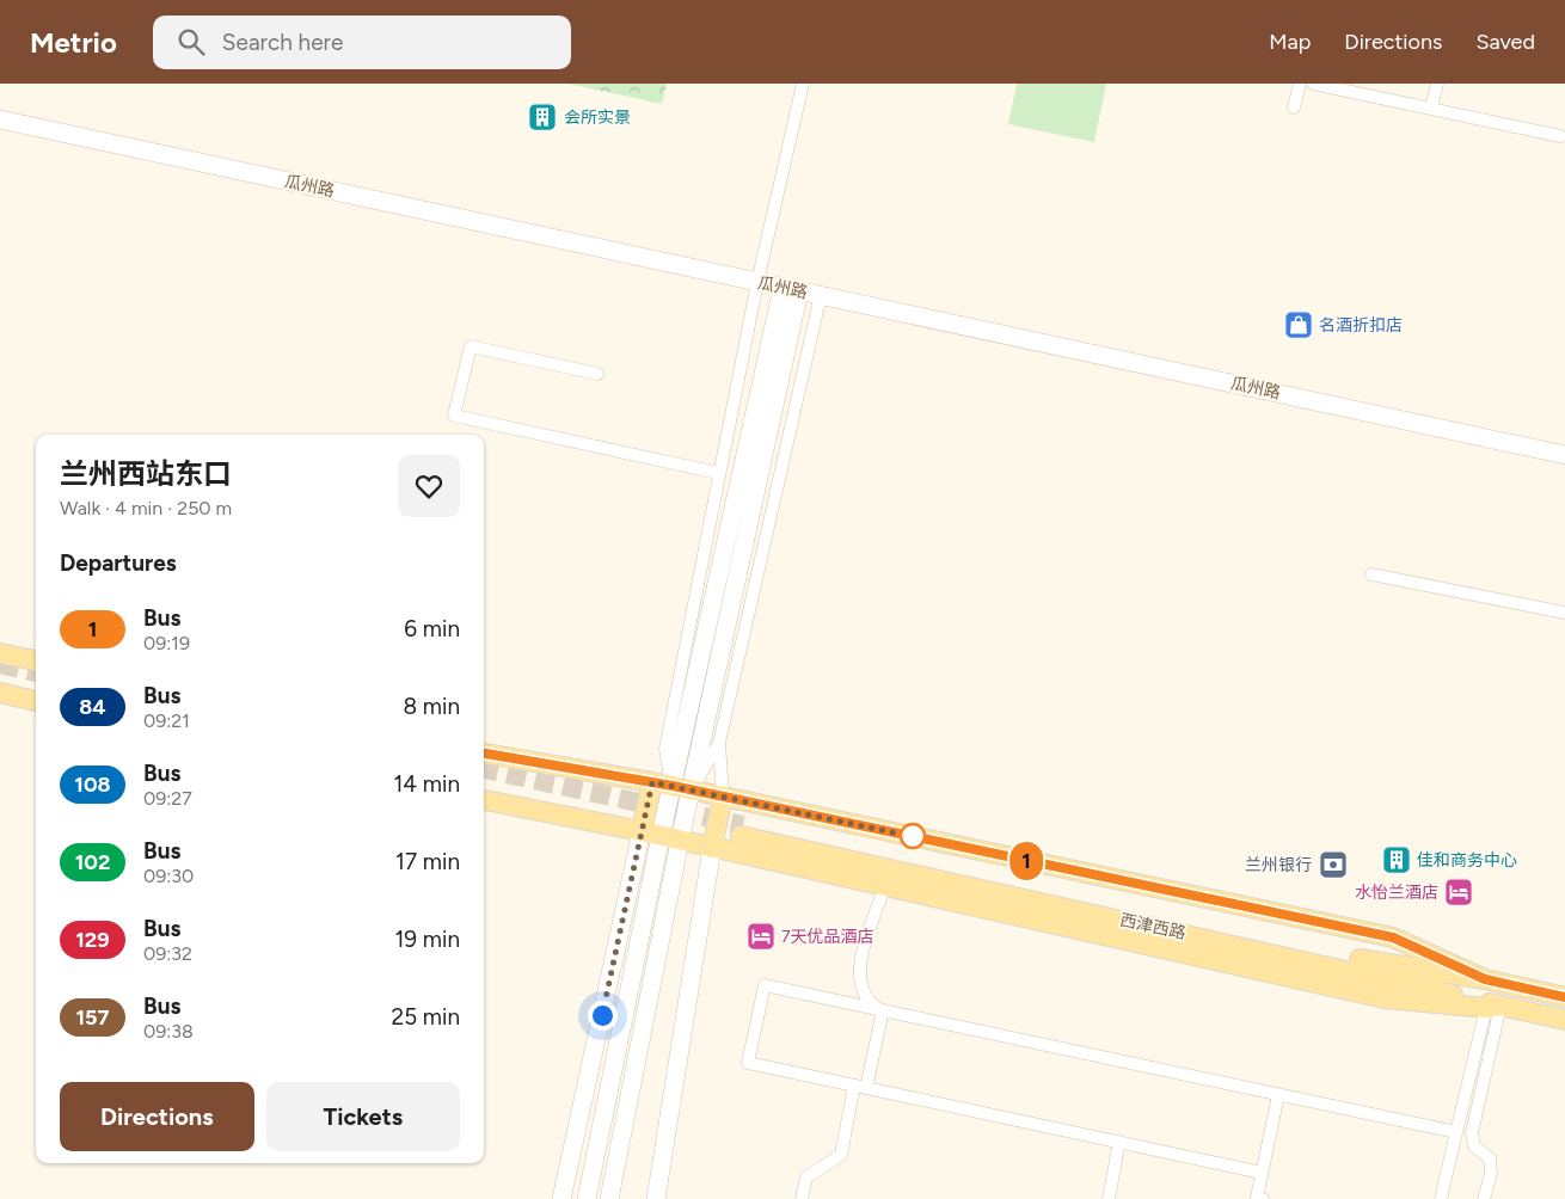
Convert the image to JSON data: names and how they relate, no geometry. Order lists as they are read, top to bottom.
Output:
{
  "streets": {
    "main road": ["西津西路"],
    "street": ["瓜州路"]
  },
  "places": {
    "building": ["会所实景", "佳和商务中心"],
    "shop": ["名酒折扣店"],
    "bank": ["兰州银行"],
    "hotel": ["水怡兰酒店", "7天优品酒店"]
  },
  "lines": ["bus line 1"],
  "page": {
    "header": "Metrio",
    "search": "Search here",
    "nav": ["Map", "Directions", "Saved"],
    "on_map": "1",
    "heading": [
      ["兰州西站东口", "Walk · 4 min · 250 m"],
      "Departures"
    ],
    "list": [
      {
        "mark": "1",
        "name": "Bus",
        "note": "09:19",
        "value": "6 min"
      },
      {
        "mark": "84",
        "name": "Bus",
        "note": "09:21",
        "value": "8 min"
      },
      {
        "mark": "108",
        "name": "Bus",
        "note": "09:27",
        "value": "14 min"
      },
      {
        "mark": "102",
        "name": "Bus",
        "note": "09:30",
        "value": "17 min"
      },
      {
        "mark": "129",
        "name": "Bus",
        "note": "09:32",
        "value": "19 min"
      },
      {
        "mark": "157",
        "name": "Bus",
        "note": "09:38",
        "value": "25 min"
      }
    ],
    "buttons": ["Directions", "Tickets"]
  }
}
